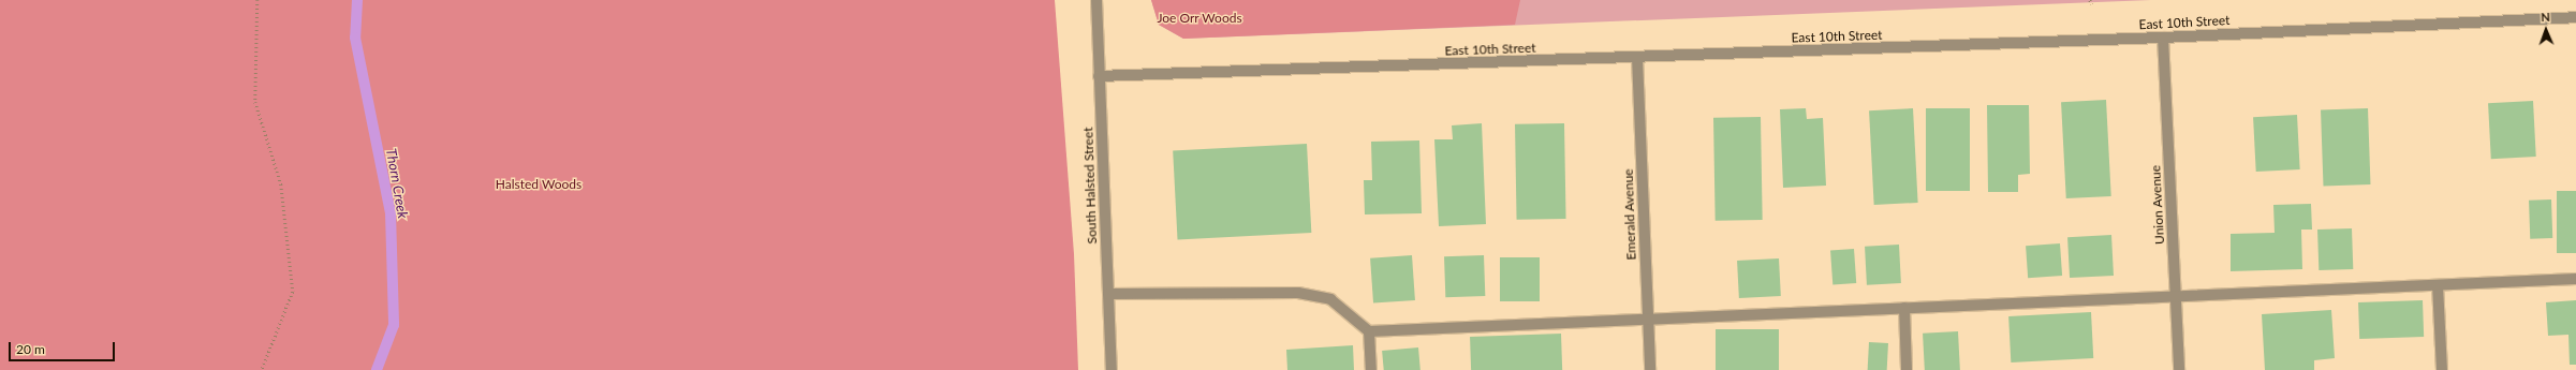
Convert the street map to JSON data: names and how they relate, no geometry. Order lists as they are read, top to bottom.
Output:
{
  "streets": {
    "street": [
      "East 10th Street",
      "South Halsted Street",
      "Union Avenue",
      "Emerald Avenue"
    ]
  },
  "crossings": [
    ["East 10th Street", "South Halsted Street"],
    ["East 10th Street", "Union Avenue"],
    ["East 10th Street", "Emerald Avenue"]
  ],
  "water": ["Thorn Creek"],
  "parks": ["Joe Orr Woods", "Halsted Woods"],
  "scale_bar": "20 m",
  "north": "top"
}
